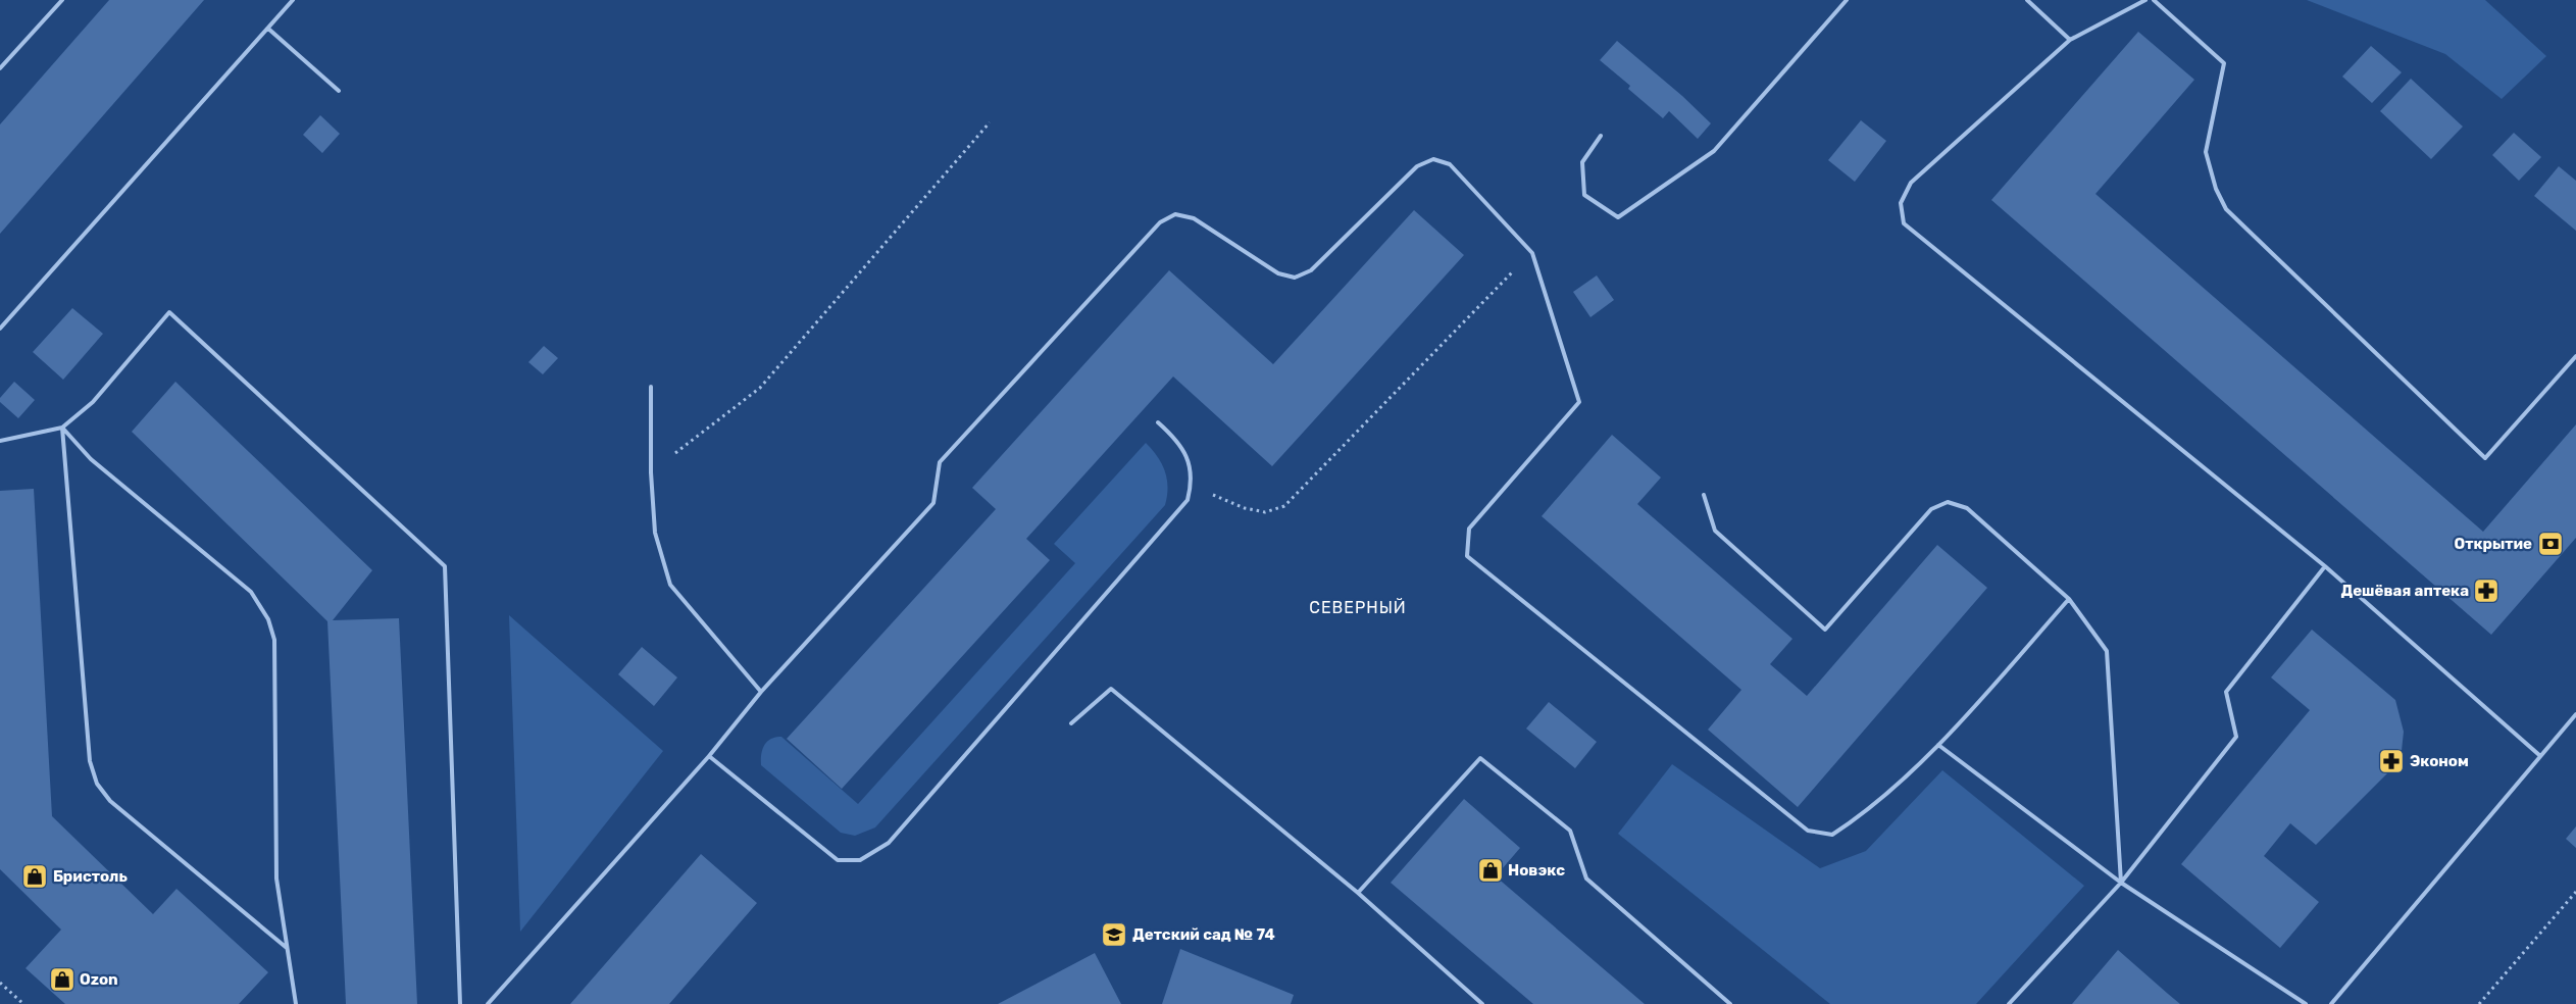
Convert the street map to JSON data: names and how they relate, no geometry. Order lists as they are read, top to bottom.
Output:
{
  "districts": ["СЕВЕРНЫЙ"],
  "places": {
    "bank": ["Открытие"],
    "pharmacy": ["Дешёвая аптека", "Эконом"],
    "shop": ["Новэкс", "Бристоль", "Ozon"],
    "school or university": ["Детский сад № 74"]
  }
}
